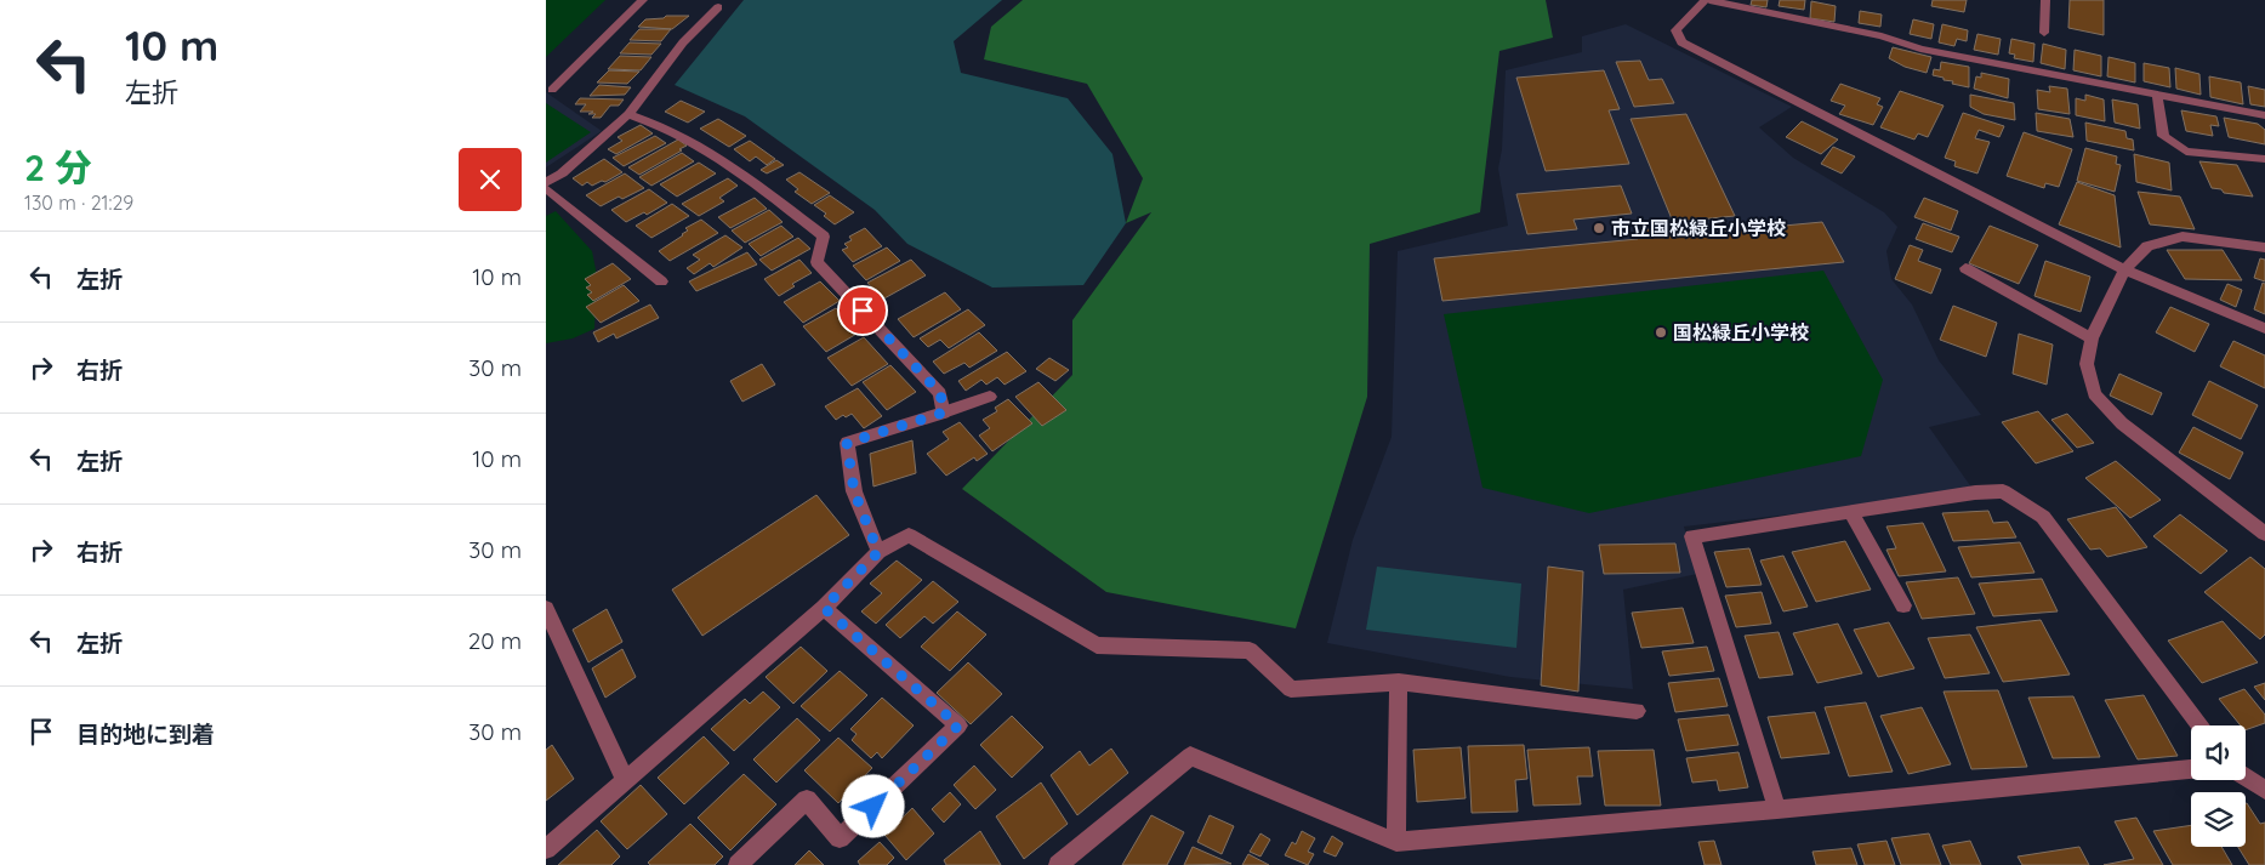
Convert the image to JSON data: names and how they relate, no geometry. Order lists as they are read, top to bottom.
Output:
{
  "places": ["市立国松緑丘小学校", "国松緑丘小学校"],
  "page": {
    "turn": ["10 m", "左折"],
    "heading": ["2 分", "130 m · 21:29"],
    "list": [
      {
        "name": "左折",
        "value": "10 m"
      },
      {
        "name": "右折",
        "value": "30 m"
      },
      {
        "name": "左折",
        "value": "10 m"
      },
      {
        "name": "右折",
        "value": "30 m"
      },
      {
        "name": "左折",
        "value": "20 m"
      },
      {
        "name": "目的地に到着",
        "value": "30 m"
      }
    ]
  }
}
